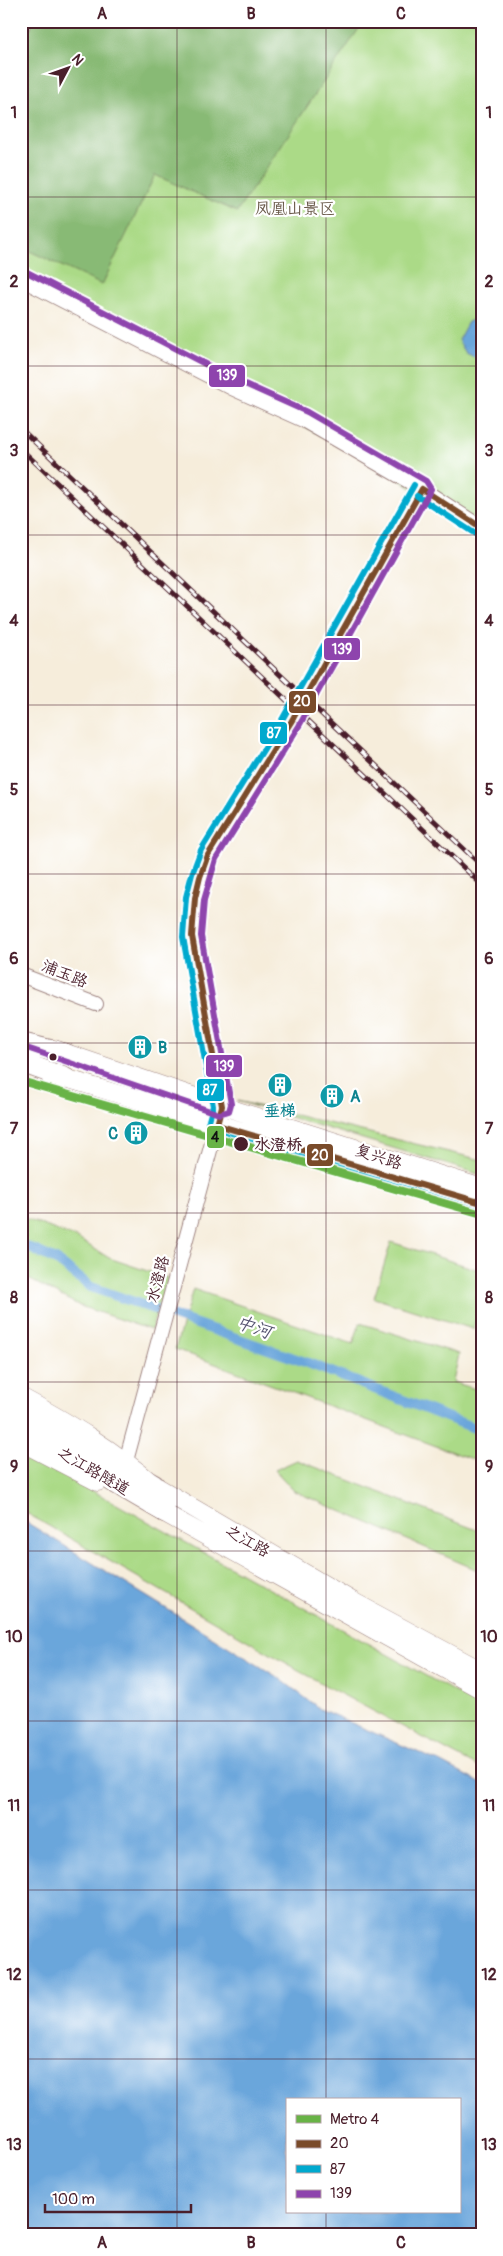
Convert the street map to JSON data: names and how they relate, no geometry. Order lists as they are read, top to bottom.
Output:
{
  "streets": {
    "highway": ["之江路隧道"],
    "main road": ["复兴路", "之江路"],
    "street": ["浦玉路", "水澄路"]
  },
  "crossings": [
    ["复兴路", "水澄路"],
    ["水澄路", "之江路"],
    ["之江路隧道", "之江路"]
  ],
  "water": ["中河"],
  "parks": ["凤凰山景区"],
  "places": {
    "building": [
      "B",
      "垂梯",
      "A",
      "C"
    ],
    "other": ["水澄桥"]
  },
  "lines": [
    "transit line 139",
    "transit line 87",
    "transit line 20",
    "metro line 4"
  ],
  "legend": [
    "Metro 4",
    "20",
    "87",
    "139"
  ],
  "scale_bar": "100 m",
  "north": "top right",
  "grid": {
    "columns": ["A", "B", "C"],
    "rows": [
      "1",
      "2",
      "3",
      "4",
      "5",
      "6",
      "7",
      "8",
      "9",
      "10",
      "11",
      "12",
      "13"
    ]
  }
}
